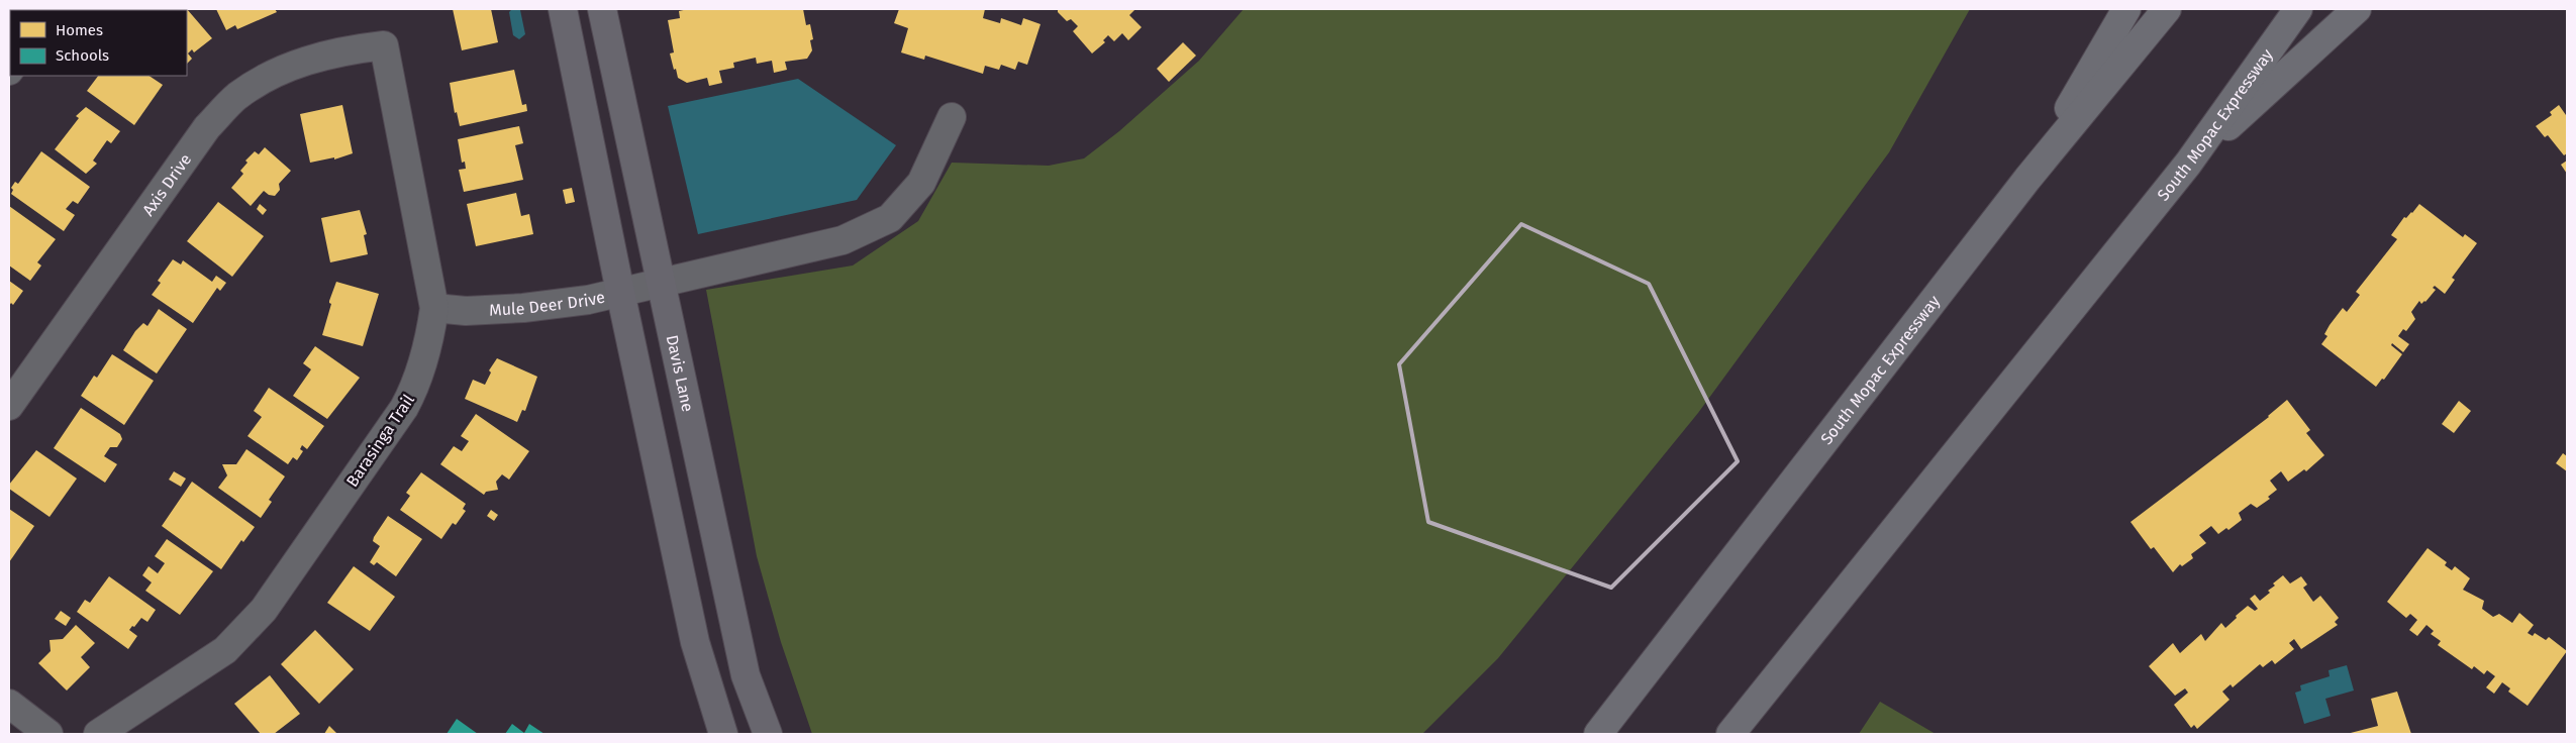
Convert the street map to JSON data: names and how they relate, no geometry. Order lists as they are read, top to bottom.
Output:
{
  "streets": {
    "highway": ["South Mopac Expressway"],
    "main road": ["Davis Lane"],
    "street": ["Axis Drive", "Mule Deer Drive", "Barasinga Trail"]
  },
  "crossings": [
    ["Axis Drive", "Barasinga Trail"],
    ["Mule Deer Drive", "Davis Lane"],
    ["Mule Deer Drive", "Barasinga Trail"]
  ],
  "legend": ["Homes", "Schools"]
}
